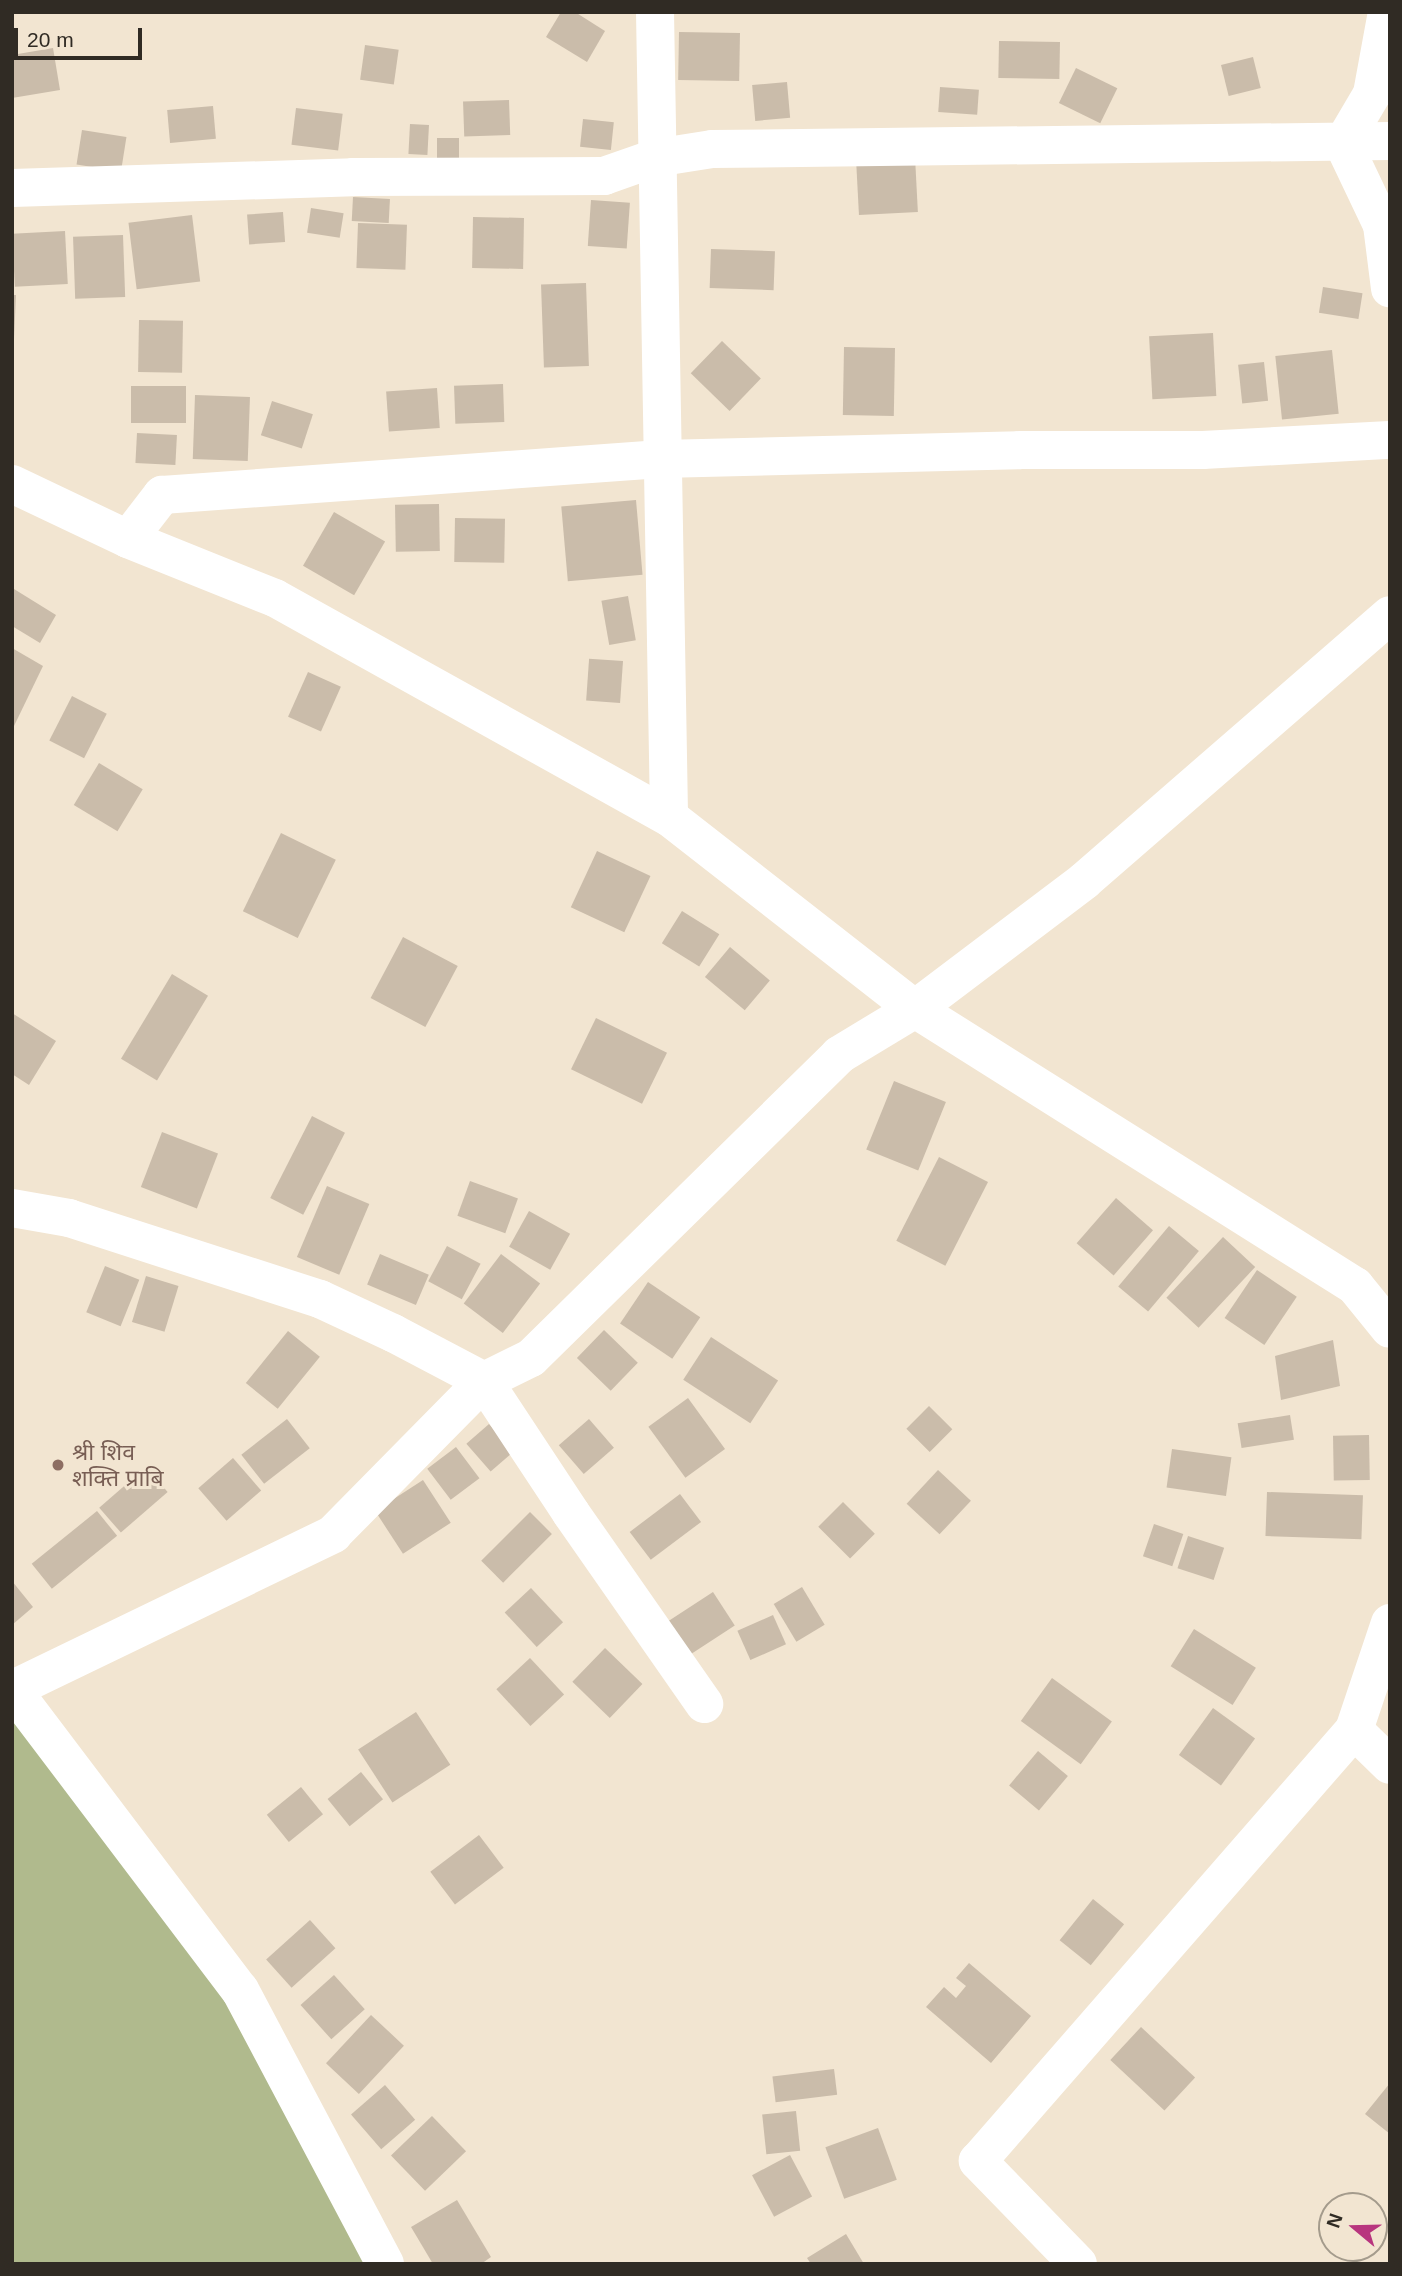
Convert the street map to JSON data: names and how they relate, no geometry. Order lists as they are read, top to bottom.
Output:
{
  "places": ["श्री शिव शक्ति प्राबि"],
  "scale_bar": "20 m",
  "north": "left"
}
